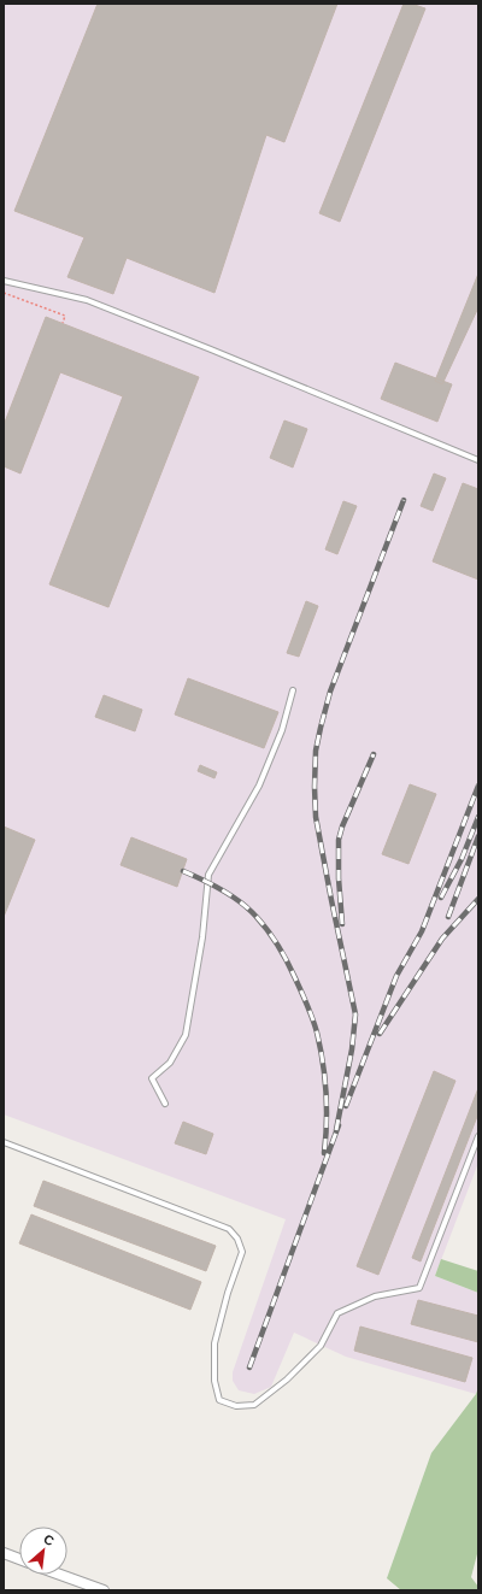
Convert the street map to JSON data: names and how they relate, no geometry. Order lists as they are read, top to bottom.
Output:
{
  "north": "top right"
}
